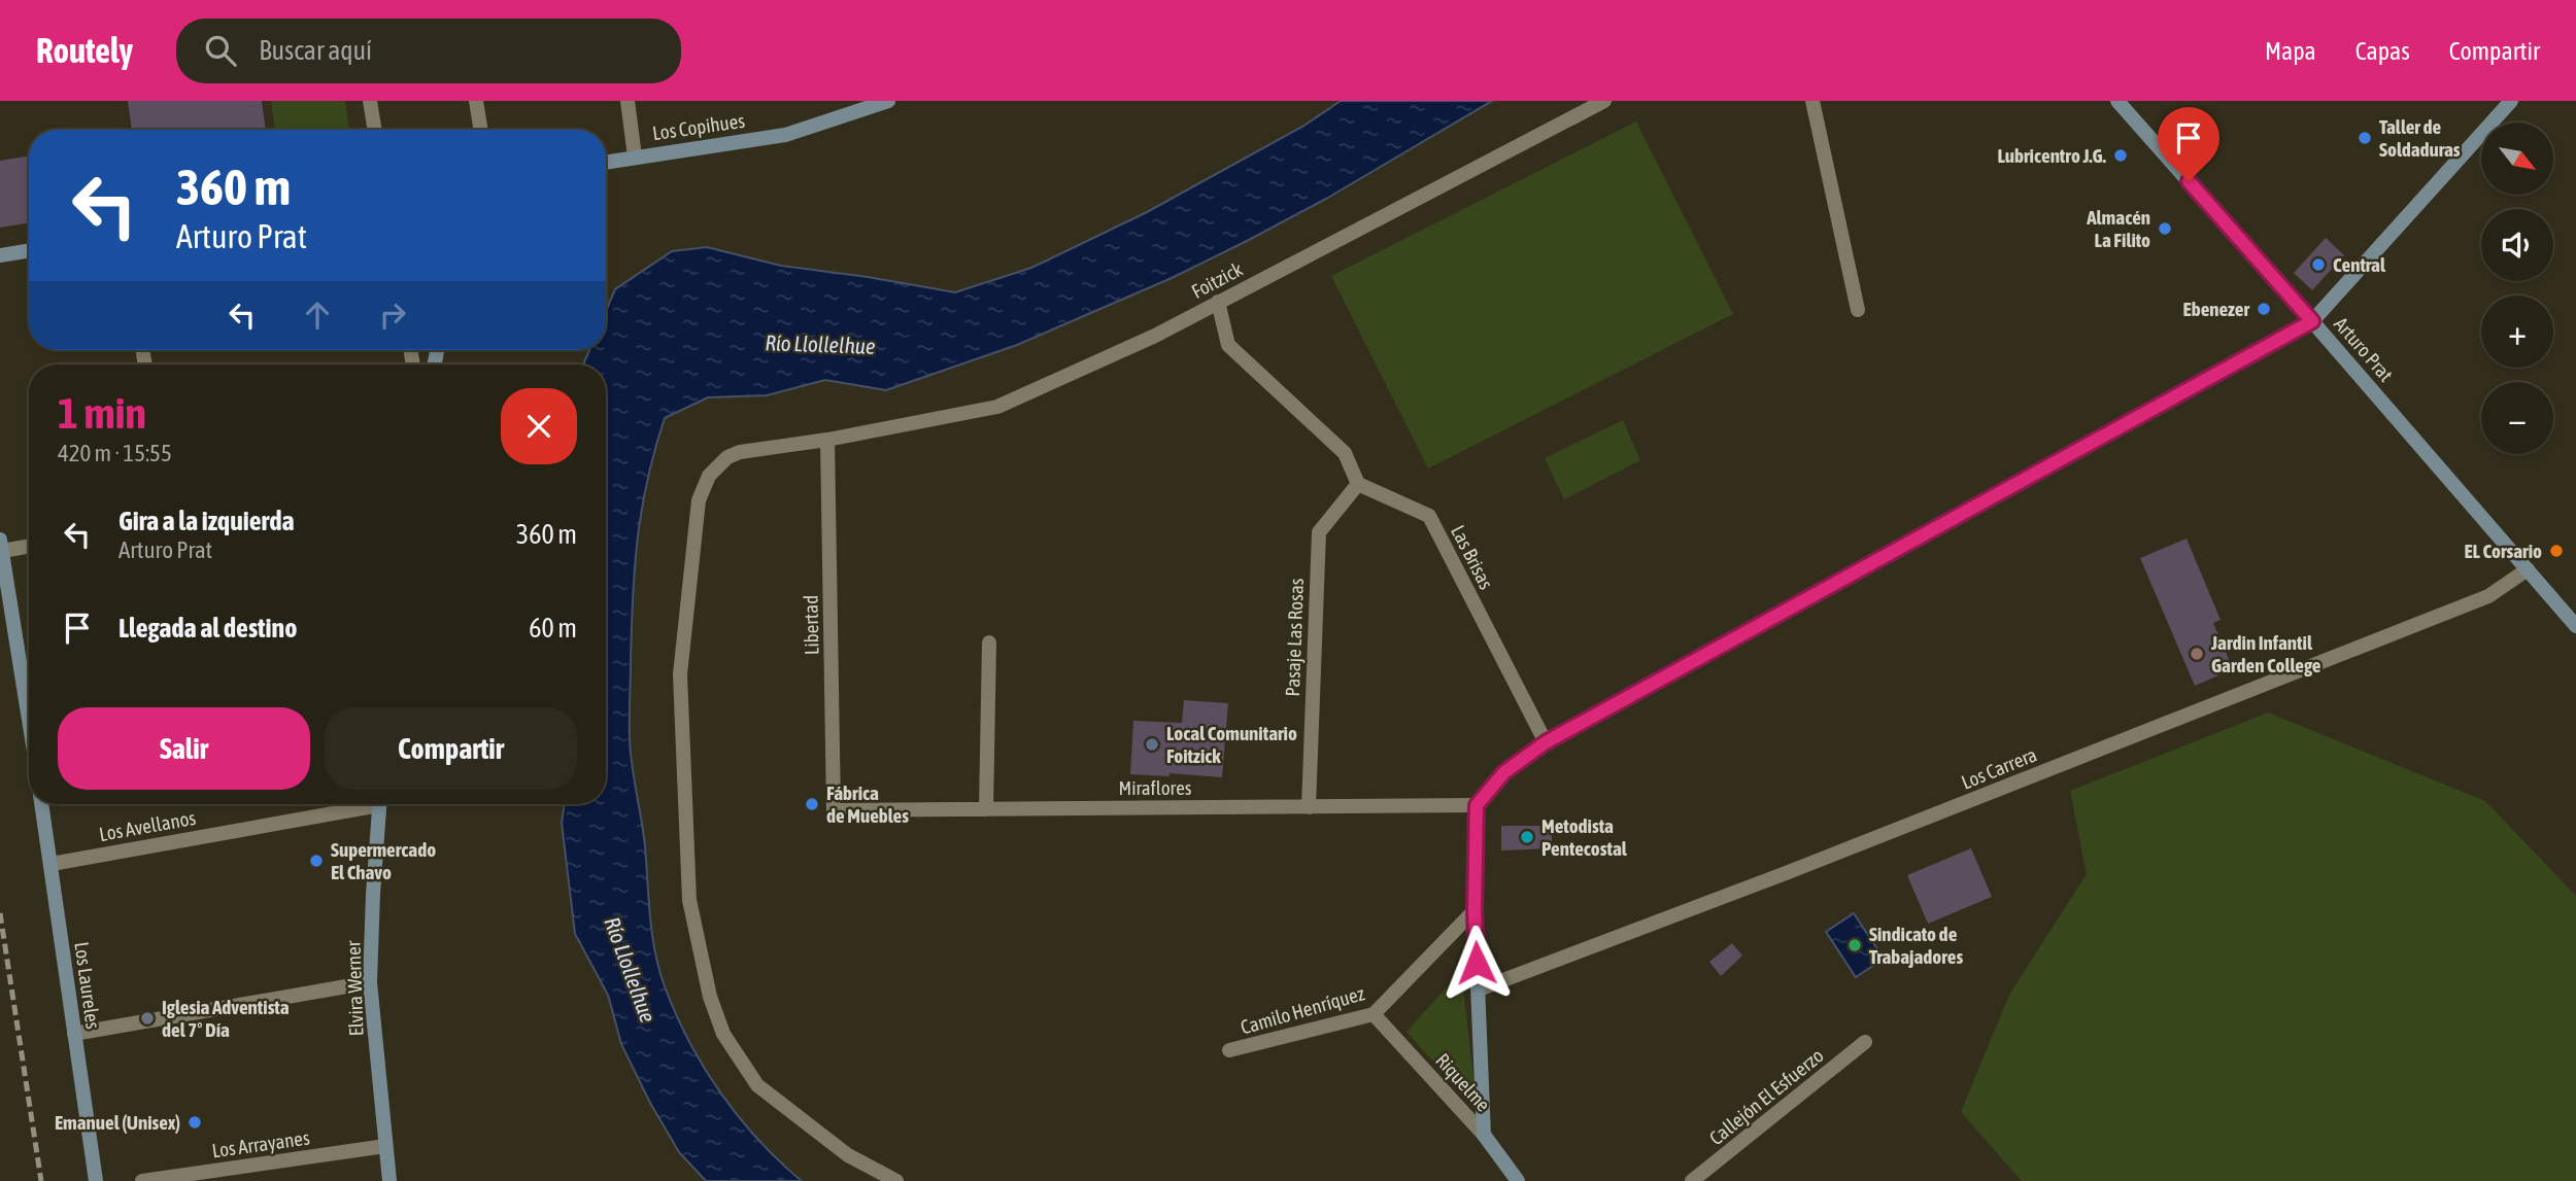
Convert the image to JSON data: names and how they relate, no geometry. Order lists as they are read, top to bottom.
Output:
{
  "streets": {
    "main road": [
      "Los Copihues",
      "Arturo Prat",
      "Los Laureles",
      "Elvira Werner",
      "Riquelme"
    ],
    "street": [
      "Foitzick",
      "Las Brisas",
      "Libertad",
      "Pasaje Las Rosas",
      "Los Carrera",
      "Miraflores",
      "Los Avellanos",
      "Camilo Henríquez",
      "Callejón El Esfuerzo",
      "Los Arrayanes"
    ]
  },
  "crossings": [
    ["Foitzick", "Libertad"],
    ["Arturo Prat", "Los Carrera"],
    ["Las Brisas", "Pasaje Las Rosas"],
    ["Libertad", "Miraflores"],
    ["Pasaje Las Rosas", "Miraflores"],
    ["Los Avellanos", "Los Laureles"],
    ["Elvira Werner", "Los Arrayanes"],
    ["Camilo Henríquez", "Riquelme"]
  ],
  "water": ["Río Llollelhue"],
  "places": [
    "Taller de Soldaduras",
    "Lubricentro J.G.",
    "Almacén La Filito",
    "Central",
    "Ebenezer",
    "EL Corsario",
    "Jardin Infantil Garden College",
    "Local Comunitario Foitzick",
    "Fábrica de Muebles",
    "Metodista Pentecostal",
    "Supermercado El Chavo",
    "Sindicato de Trabajadores",
    "Iglesia Adventista del 7° Día",
    "Emanuel (Unisex)"
  ],
  "north": "bottom right",
  "page": {
    "header": "Routely",
    "search": "Buscar aquí",
    "nav": ["Mapa", "Capas", "Compartir"],
    "map_buttons": ["+", "−"],
    "turn": ["360 m", "Arturo Prat"],
    "heading": ["1 min", "420 m · 15:55"],
    "list": [
      {
        "name": "Gira a la izquierda",
        "note": "Arturo Prat",
        "value": "360 m"
      },
      {
        "name": "Llegada al destino",
        "value": "60 m"
      }
    ],
    "buttons": ["Salir", "Compartir"]
  }
}
